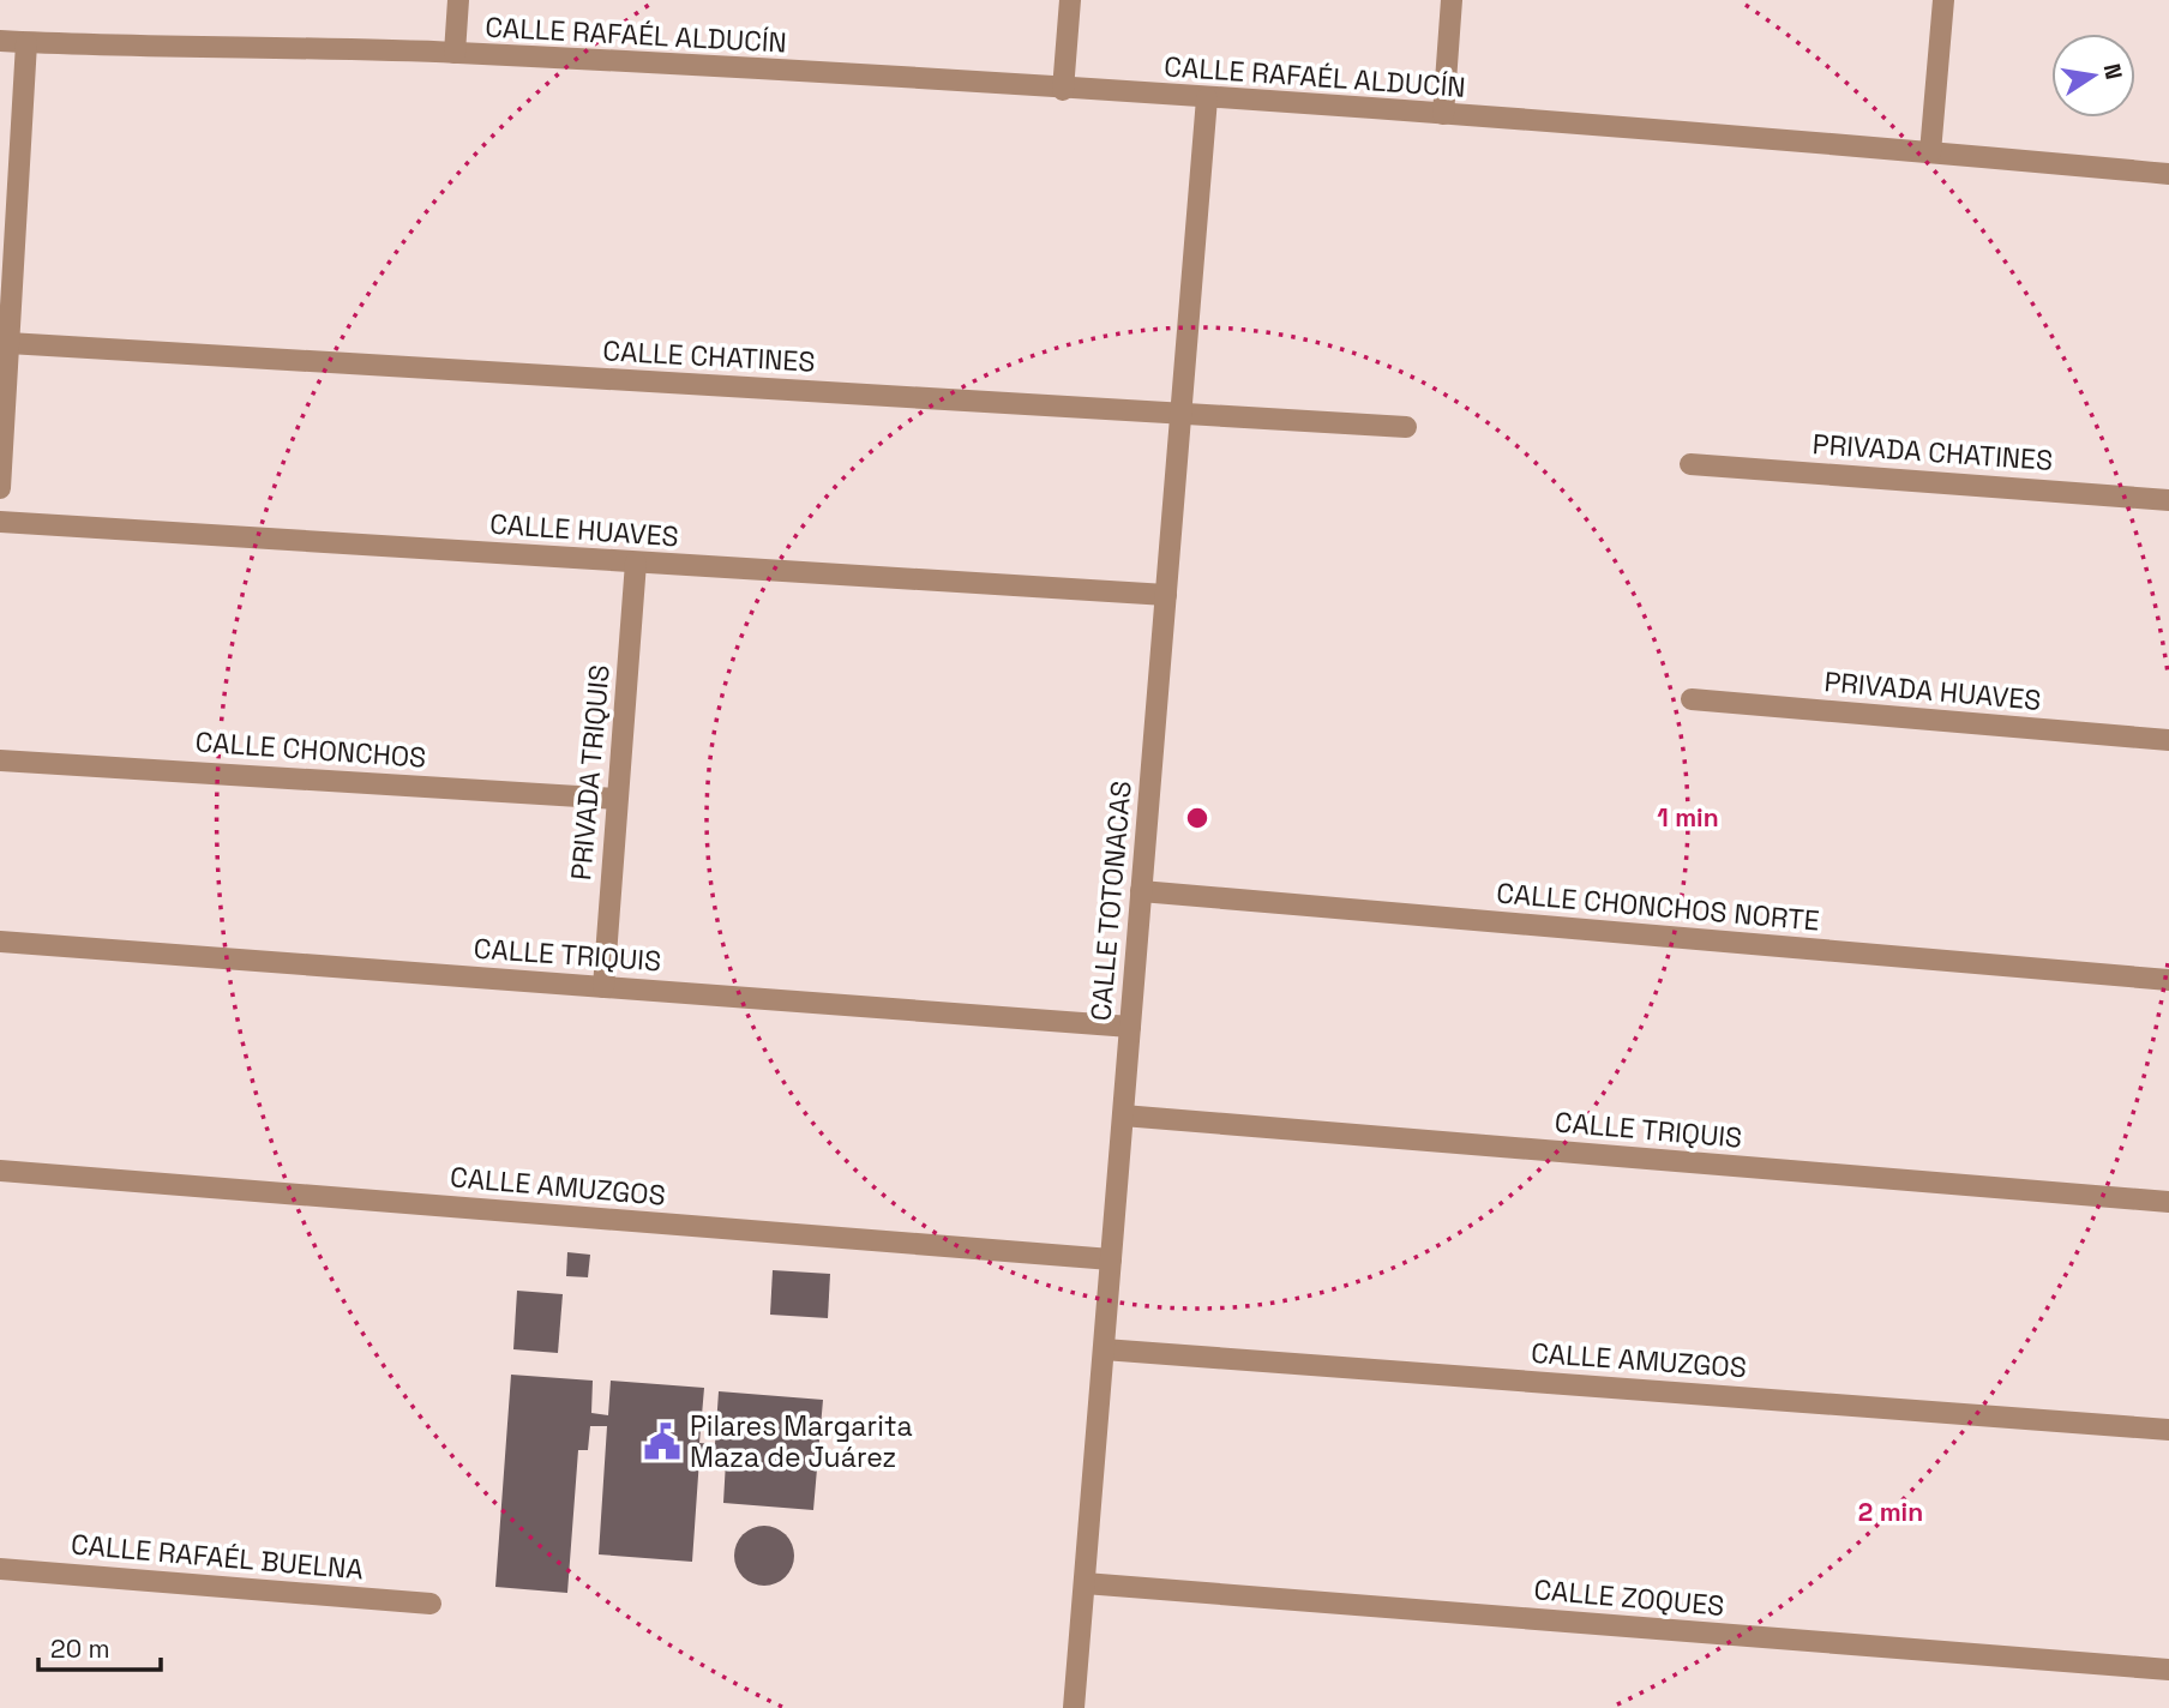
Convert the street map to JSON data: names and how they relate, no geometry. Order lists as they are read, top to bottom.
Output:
{
  "streets": {
    "street": [
      "CALLE RAFAÉL ALDUCÍN",
      "CALLE CHATINES",
      "PRIVADA CHATINES",
      "CALLE HUAVES",
      "PRIVADA HUAVES",
      "CALLE CHONCHOS",
      "PRIVADA TRIQUIS",
      "CALLE TOTONACAS",
      "CALLE CHONCHOS NORTE",
      "CALLE TRIQUIS",
      "CALLE AMUZGOS",
      "CALLE RAFAÉL BUELNA",
      "CALLE ZOQUES"
    ]
  },
  "crossings": [
    ["CALLE RAFAÉL ALDUCÍN", "CALLE TOTONACAS"],
    ["CALLE CHATINES", "CALLE TOTONACAS"],
    ["CALLE HUAVES", "PRIVADA TRIQUIS"],
    ["CALLE HUAVES", "CALLE TOTONACAS"],
    ["CALLE CHONCHOS", "PRIVADA TRIQUIS"],
    ["PRIVADA TRIQUIS", "CALLE TRIQUIS"],
    ["CALLE TOTONACAS", "CALLE CHONCHOS NORTE"],
    ["CALLE TOTONACAS", "CALLE TRIQUIS"],
    ["CALLE TOTONACAS", "CALLE AMUZGOS"],
    ["CALLE TOTONACAS", "CALLE ZOQUES"]
  ],
  "places": {
    "public building": ["Pilares Margarita Maza de Juárez"]
  },
  "scale_bar": "20 m",
  "north": "right",
  "rings": ["1 min", "2 min"]
}
